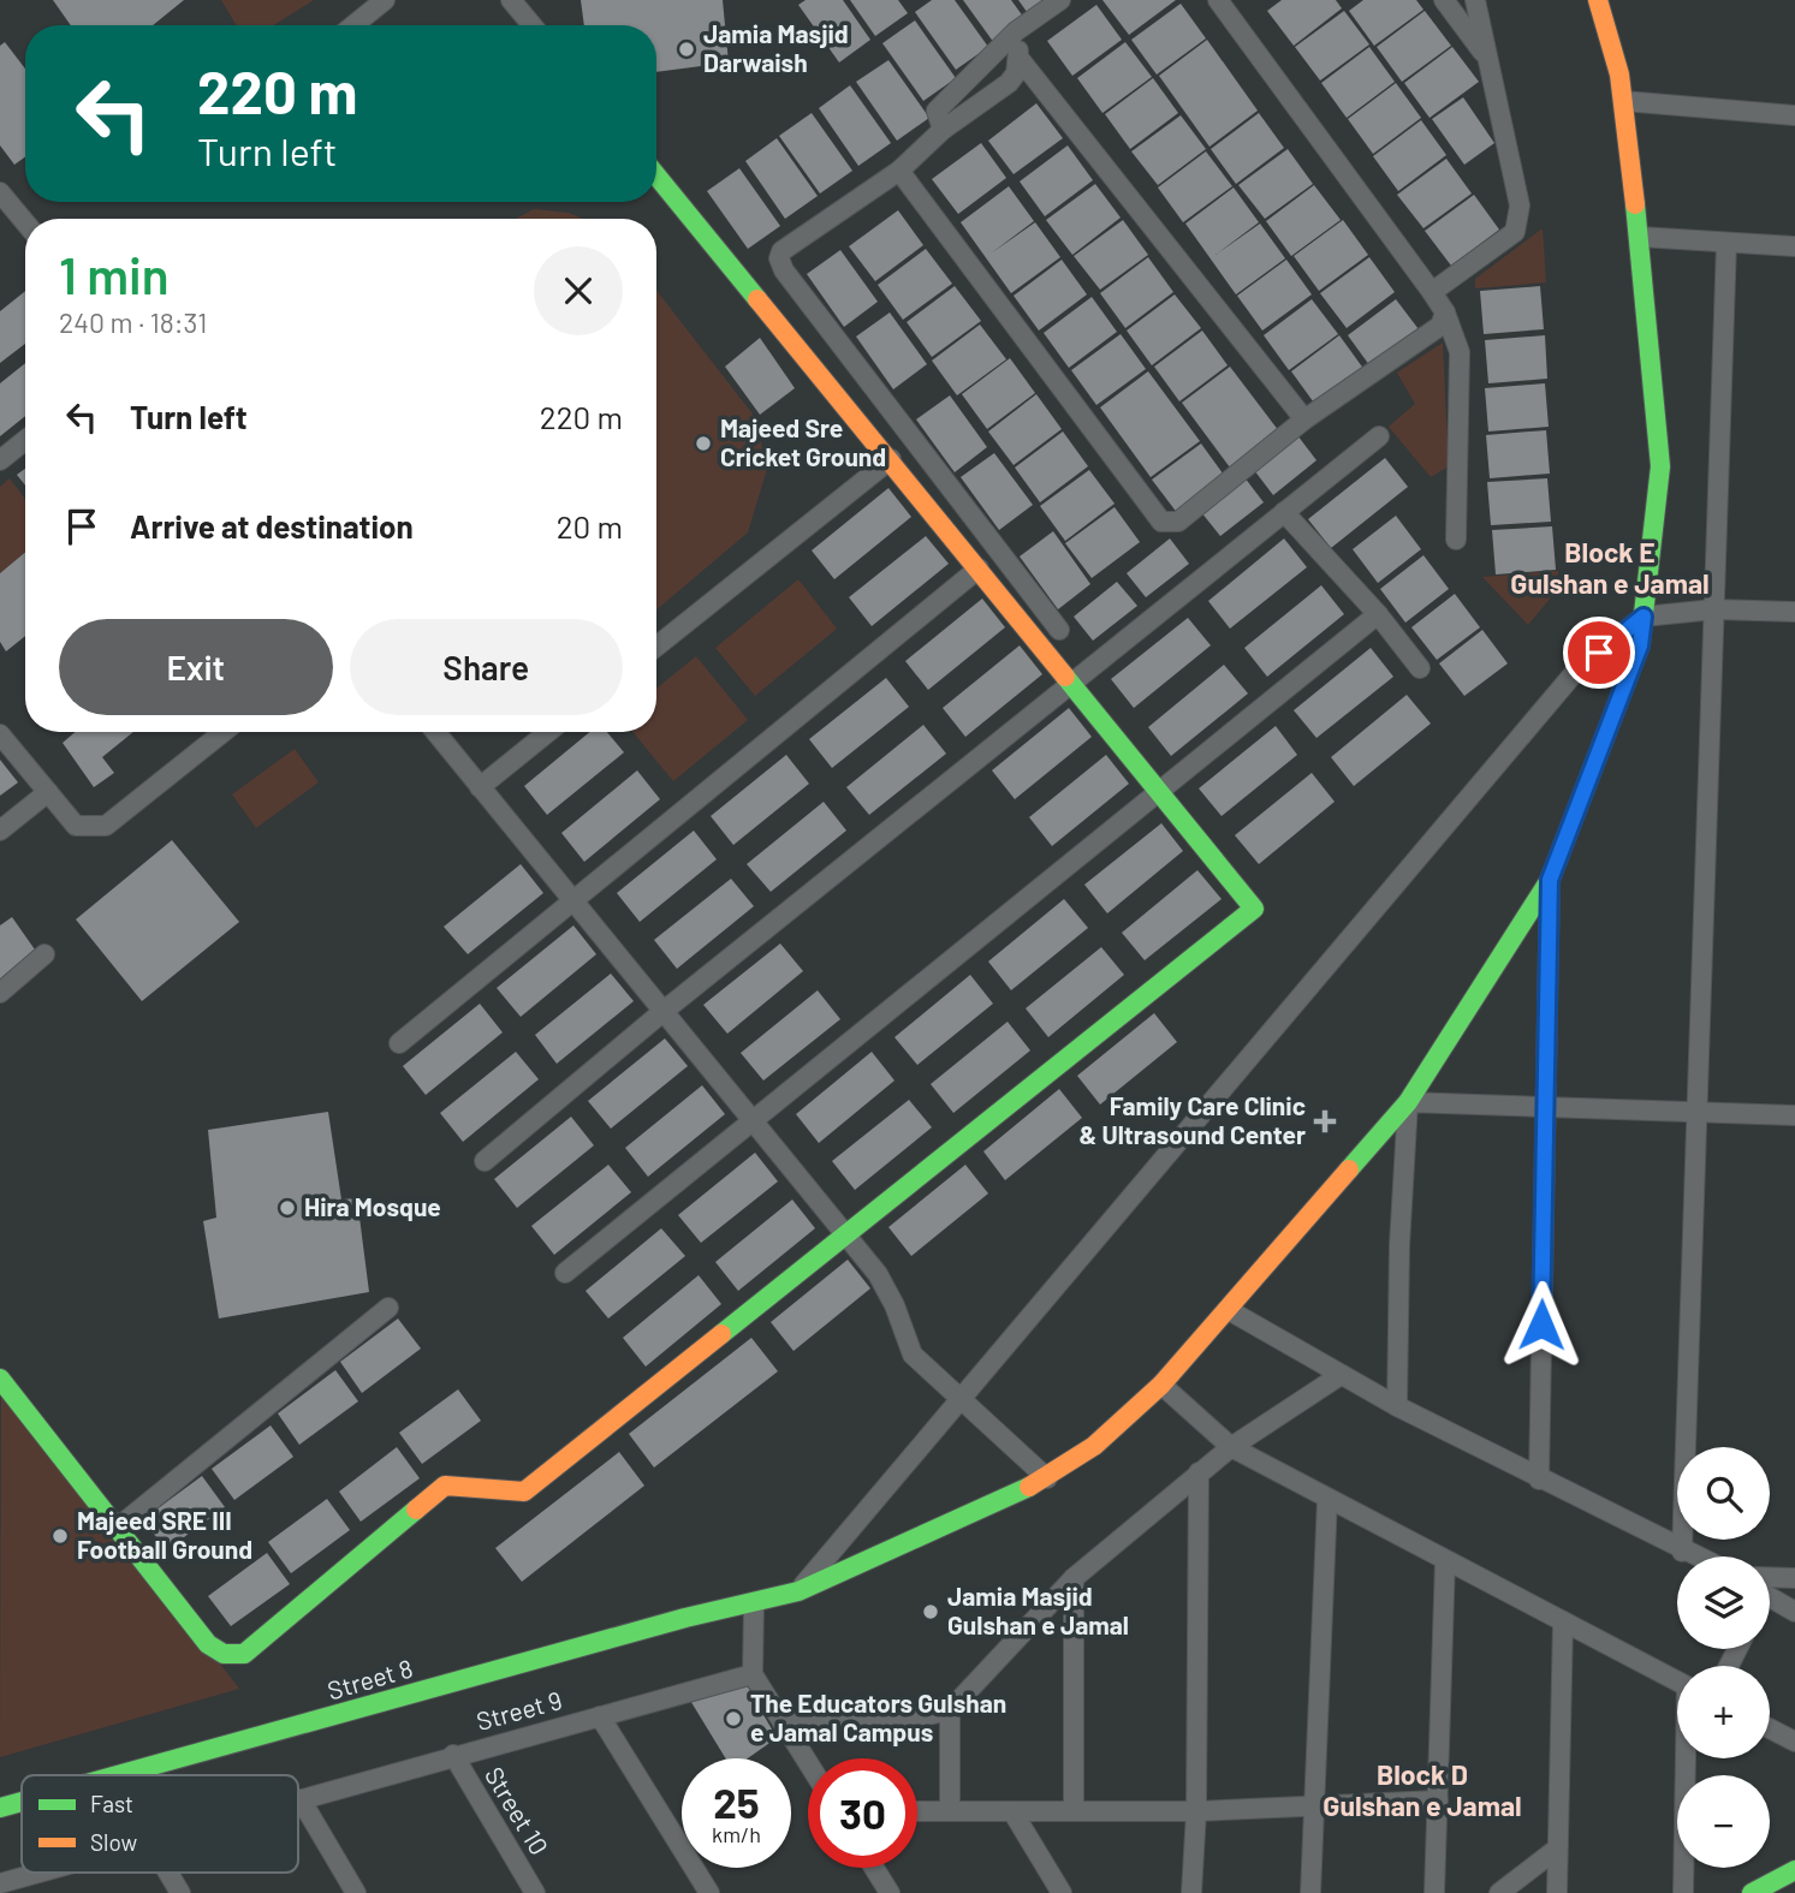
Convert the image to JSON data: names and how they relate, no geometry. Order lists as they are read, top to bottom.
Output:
{
  "streets": {
    "street": ["Street 8", "Street 9", "Street 10"]
  },
  "crossings": [
    ["Street 9", "Street 10"]
  ],
  "districts": ["Block E Gulshan e Jamal", "Block D Gulshan e Jamal"],
  "places": {
    "other": [
      "Jamia Masjid Darwaish",
      "Majeed Sre Cricket Ground",
      "Hira Mosque",
      "Majeed SRE III Football Ground",
      "Jamia Masjid Gulshan e Jamal",
      "The Educators Gulshan e Jamal Campus"
    ],
    "health": ["Family Care Clinic & Ultrasound Center"]
  },
  "legend": ["Fast", "Slow"],
  "page": {
    "turn": ["220 m", "Turn left"],
    "heading": ["1 min", "240 m · 18:31"],
    "list": [
      {
        "name": "Turn left",
        "value": "220 m"
      },
      {
        "name": "Arrive at destination",
        "value": "20 m"
      }
    ],
    "buttons": ["Exit", "Share"],
    "map_buttons": ["+", "−"],
    "speed": "25 km/h",
    "limit": "30"
  }
}
